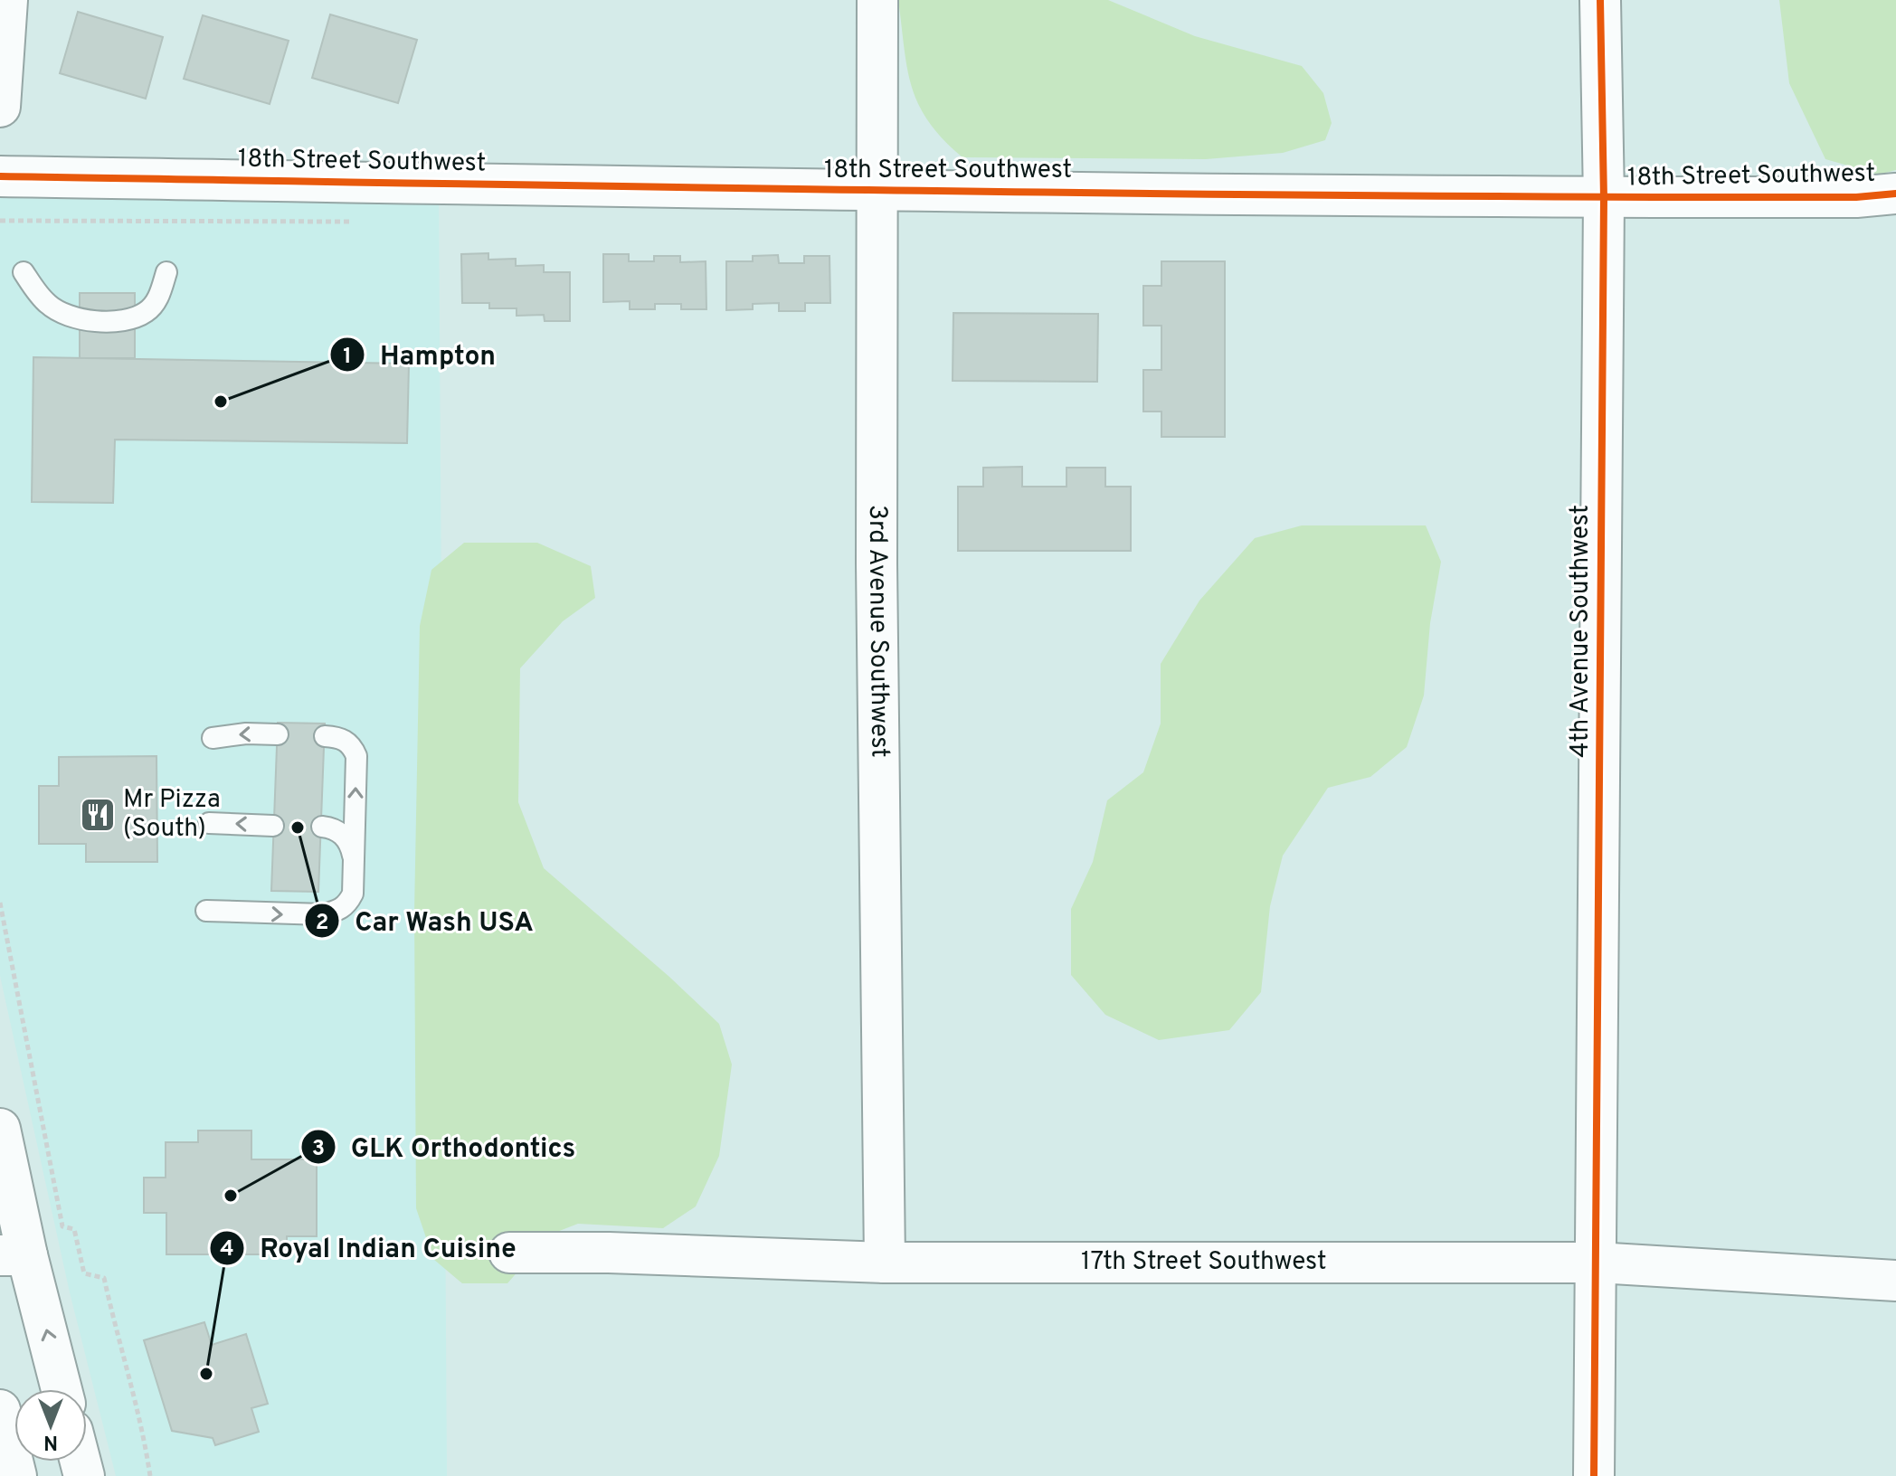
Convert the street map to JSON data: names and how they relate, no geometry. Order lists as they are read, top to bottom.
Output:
{
  "streets": {
    "street": [
      "18th Street Southwest",
      "3rd Avenue Southwest",
      "4th Avenue Southwest",
      "17th Street Southwest"
    ]
  },
  "crossings": [
    ["18th Street Southwest", "3rd Avenue Southwest"],
    ["18th Street Southwest", "4th Avenue Southwest"],
    ["3rd Avenue Southwest", "17th Street Southwest"],
    ["4th Avenue Southwest", "17th Street Southwest"]
  ],
  "places": {
    "other": [
      "Hampton",
      "Car Wash USA",
      "GLK Orthodontics",
      "Royal Indian Cuisine"
    ],
    "restaurant": ["Mr Pizza (South)"]
  },
  "north": "bottom"
}
